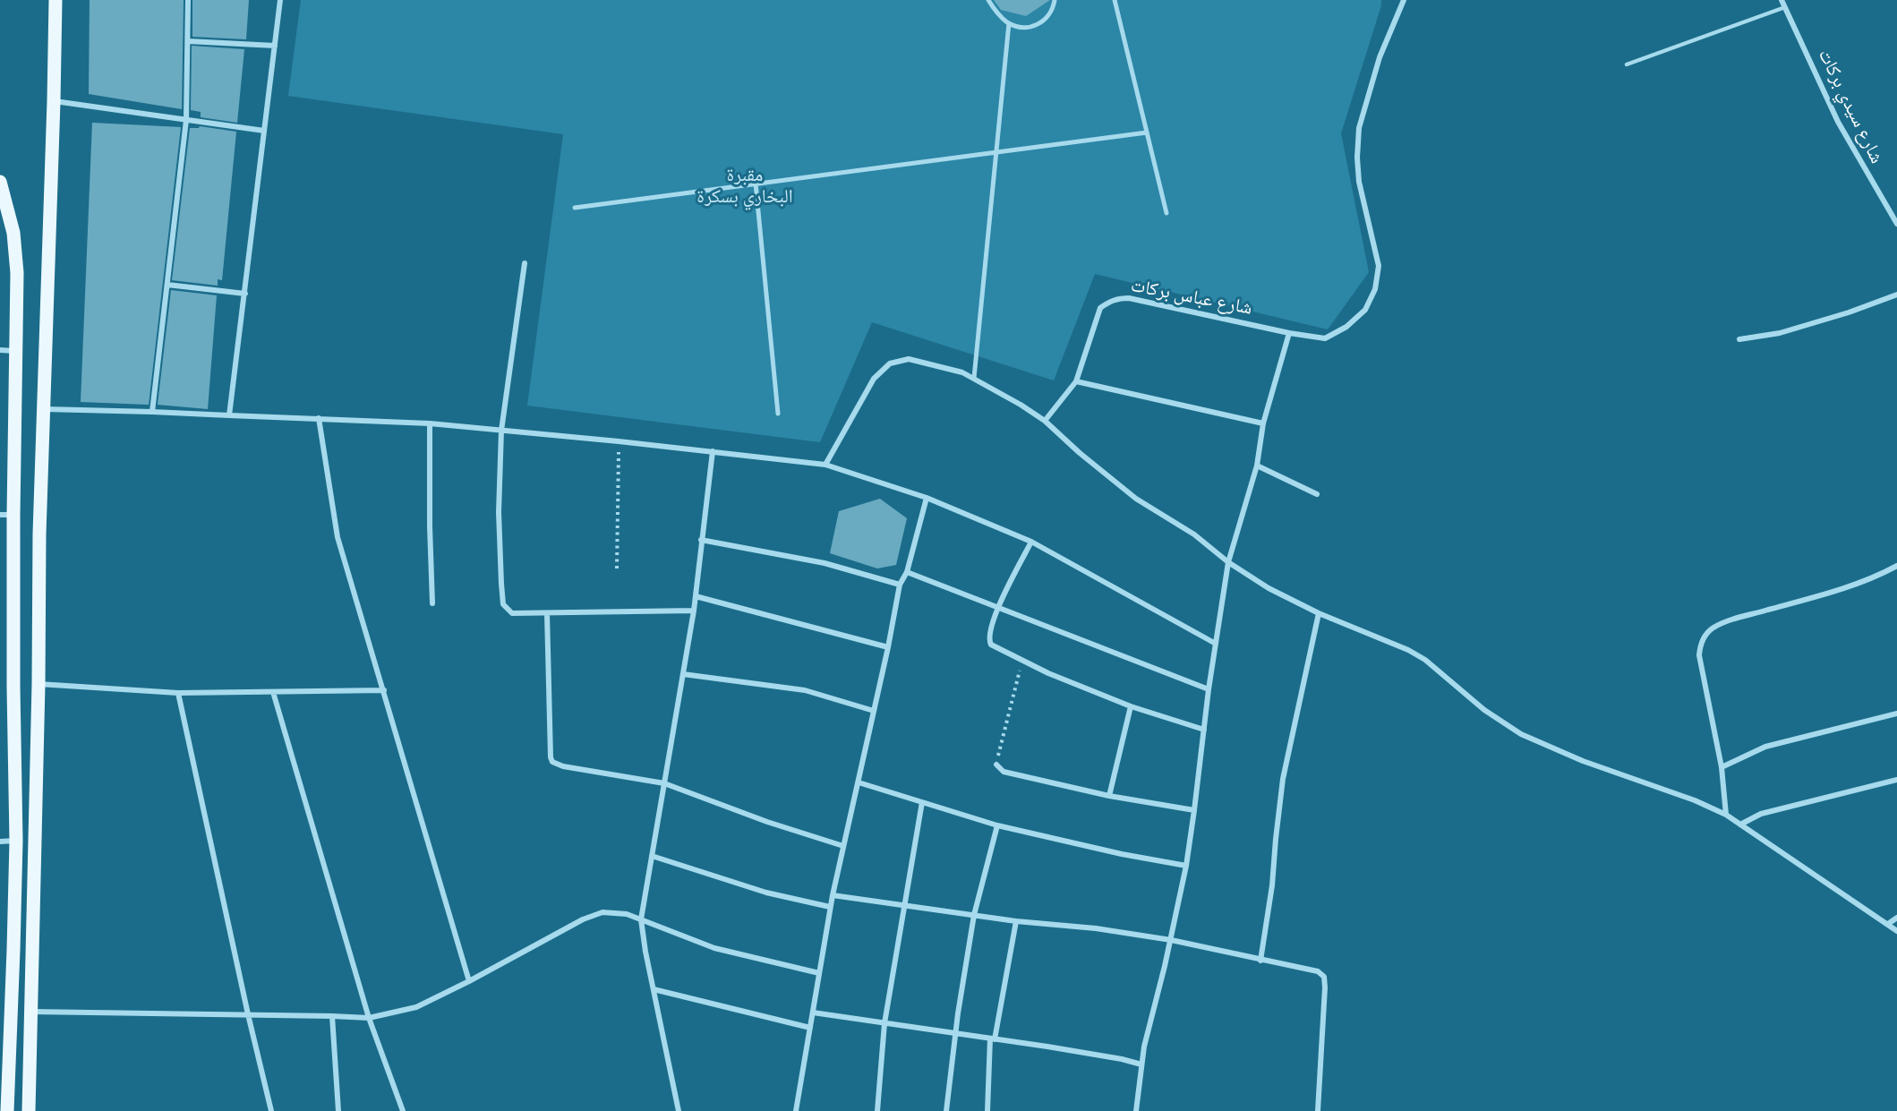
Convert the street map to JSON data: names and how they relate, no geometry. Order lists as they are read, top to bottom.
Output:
{
  "streets": {
    "street": ["شارع سيدي بركات", "شارع عباس بركات"]
  },
  "parks": ["مقبرة البخاري بسكرة"]
}
